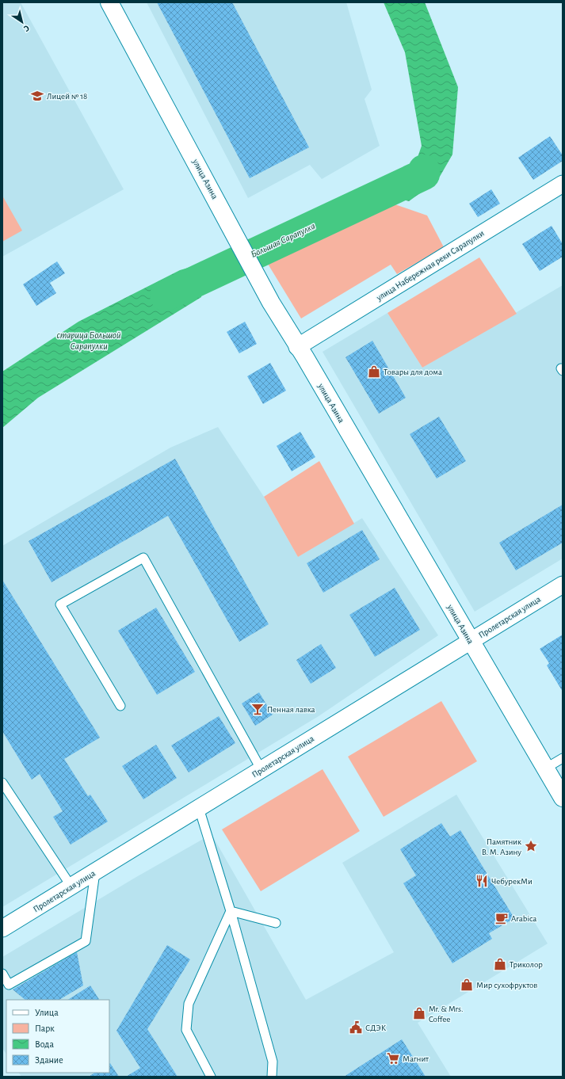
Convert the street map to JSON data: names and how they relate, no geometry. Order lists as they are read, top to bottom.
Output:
{
  "streets": {
    "main road": ["улица Азина"],
    "street": ["улица Набережная реки Сарапулки", "Пролетарская улица"]
  },
  "crossings": [
    ["улица Азина", "улица Набережная реки Сарапулки"],
    ["улица Азина", "Пролетарская улица"]
  ],
  "water": ["Большая Сарапулка", "старица Большой Сарапулки"],
  "places": {
    "school or university": ["Лицей № 18"],
    "shop": [
      "Товары для дома",
      "Триколор",
      "Мир сухофруктов",
      "Mr. & Mrs. Coffee"
    ],
    "bar": ["Пенная лавка"],
    "place": ["Памятник В. М. Азину"],
    "restaurant": ["ЧебурекМи"],
    "cafe": ["Arabica"],
    "public building": ["СДЭК"],
    "supermarket": ["Магнит"]
  },
  "legend": [
    "Улица",
    "Парк",
    "Вода",
    "Здание"
  ],
  "north": "bottom right"
}
